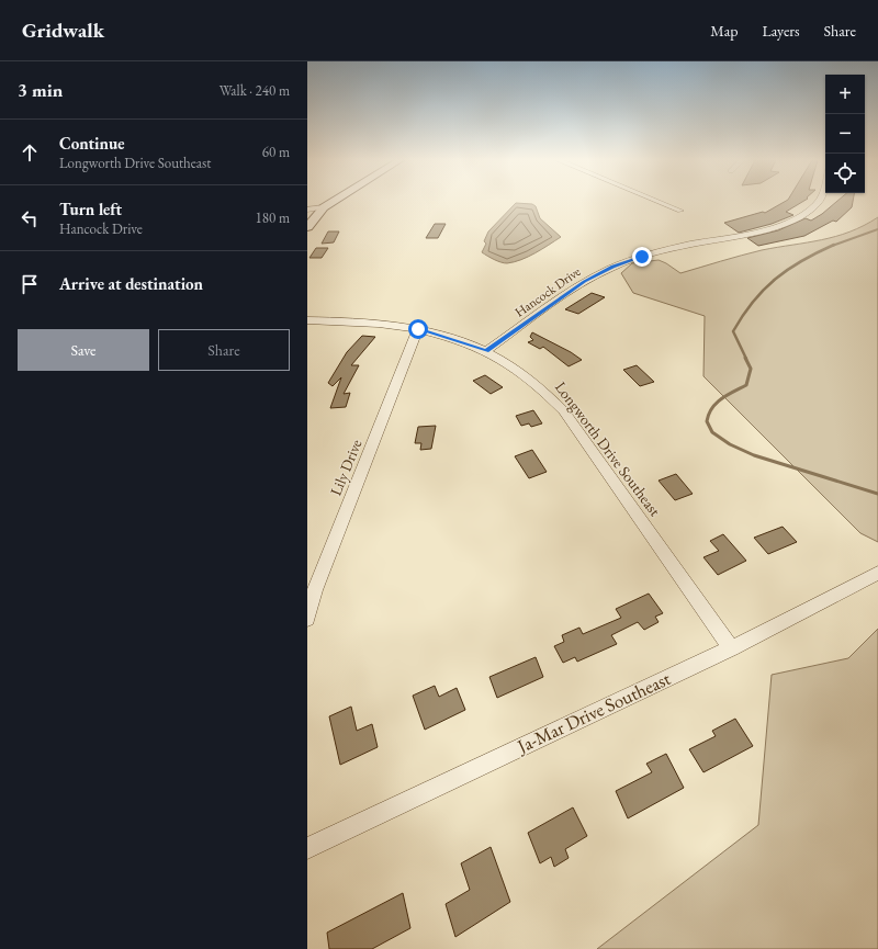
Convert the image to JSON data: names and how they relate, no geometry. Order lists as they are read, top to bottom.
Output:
{
  "streets": {
    "street": [
      "Hancock Drive",
      "Longworth Drive Southeast",
      "Lily Drive",
      "Ja-Mar Drive Southeast"
    ]
  },
  "crossings": [
    ["Hancock Drive", "Longworth Drive Southeast"],
    ["Longworth Drive Southeast", "Lily Drive"],
    ["Longworth Drive Southeast", "Ja-Mar Drive Southeast"]
  ],
  "page": {
    "header": "Gridwalk",
    "nav": ["Map", "Layers", "Share"],
    "heading": ["3 min", "Walk · 240 m"],
    "map_buttons": ["+", "−"],
    "list": [
      ["Continue", "Longworth Drive Southeast", "60 m"],
      ["Turn left", "Hancock Drive", "180 m"],
      "Arrive at destination"
    ],
    "buttons": ["Save", "Share"]
  }
}
